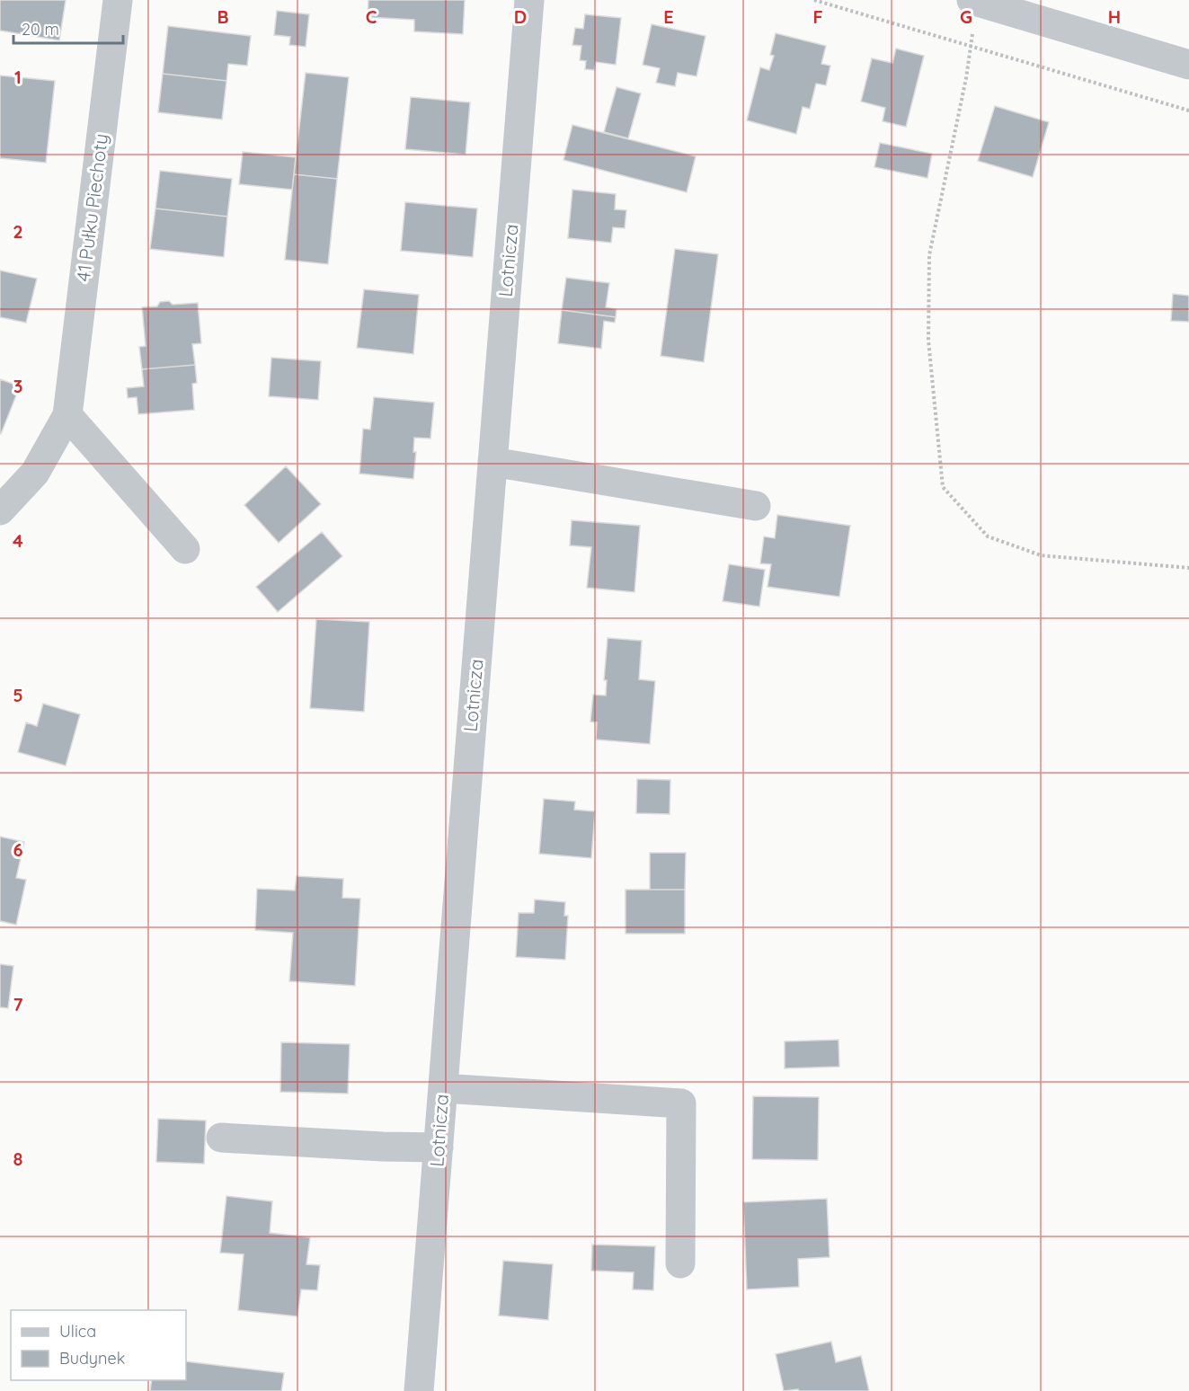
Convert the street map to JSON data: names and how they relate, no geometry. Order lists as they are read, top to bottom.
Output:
{
  "streets": {
    "street": ["41 Pułku Piechoty", "Lotnicza"]
  },
  "legend": ["Ulica", "Budynek"],
  "scale_bar": "20 m",
  "grid": {
    "columns": [
      "B",
      "C",
      "D",
      "E",
      "F",
      "G",
      "H"
    ],
    "rows": [
      "1",
      "2",
      "3",
      "4",
      "5",
      "6",
      "7",
      "8"
    ]
  }
}
